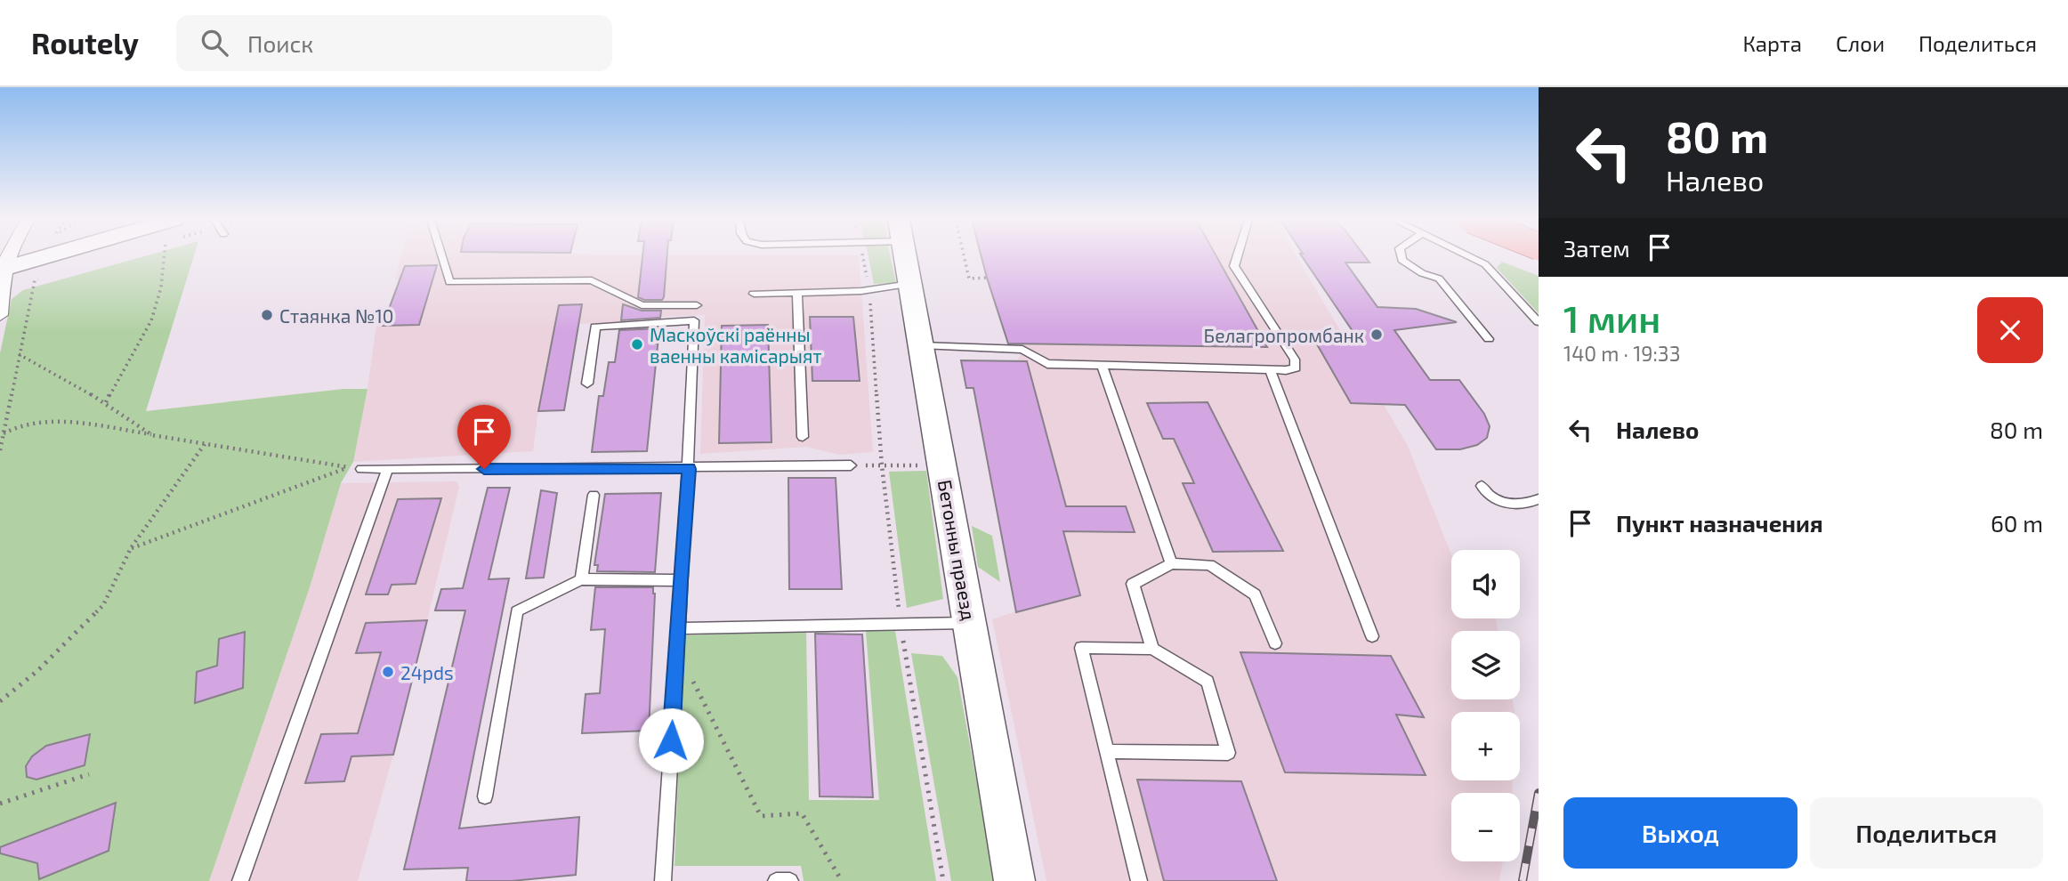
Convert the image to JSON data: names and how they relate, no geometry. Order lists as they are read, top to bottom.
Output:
{
  "streets": {
    "street": ["Бетонны праезд"]
  },
  "places": [
    "Стаянка №10",
    "Белагропромбанк",
    "Маскоўскі раённы ваенны камісарыят",
    "24pds"
  ],
  "page": {
    "header": "Routely",
    "search": "Поиск",
    "nav": ["Карта", "Слои", "Поделиться"],
    "turn": ["80 m", "Налево"],
    "then": "Затем",
    "heading": ["1 мин", "140 m · 19:33"],
    "list": [
      {
        "name": "Налево",
        "value": "80 m"
      },
      {
        "name": "Пункт назначения",
        "value": "60 m"
      }
    ],
    "map_buttons": ["+", "−"],
    "buttons": ["Выход", "Поделиться"]
  }
}
